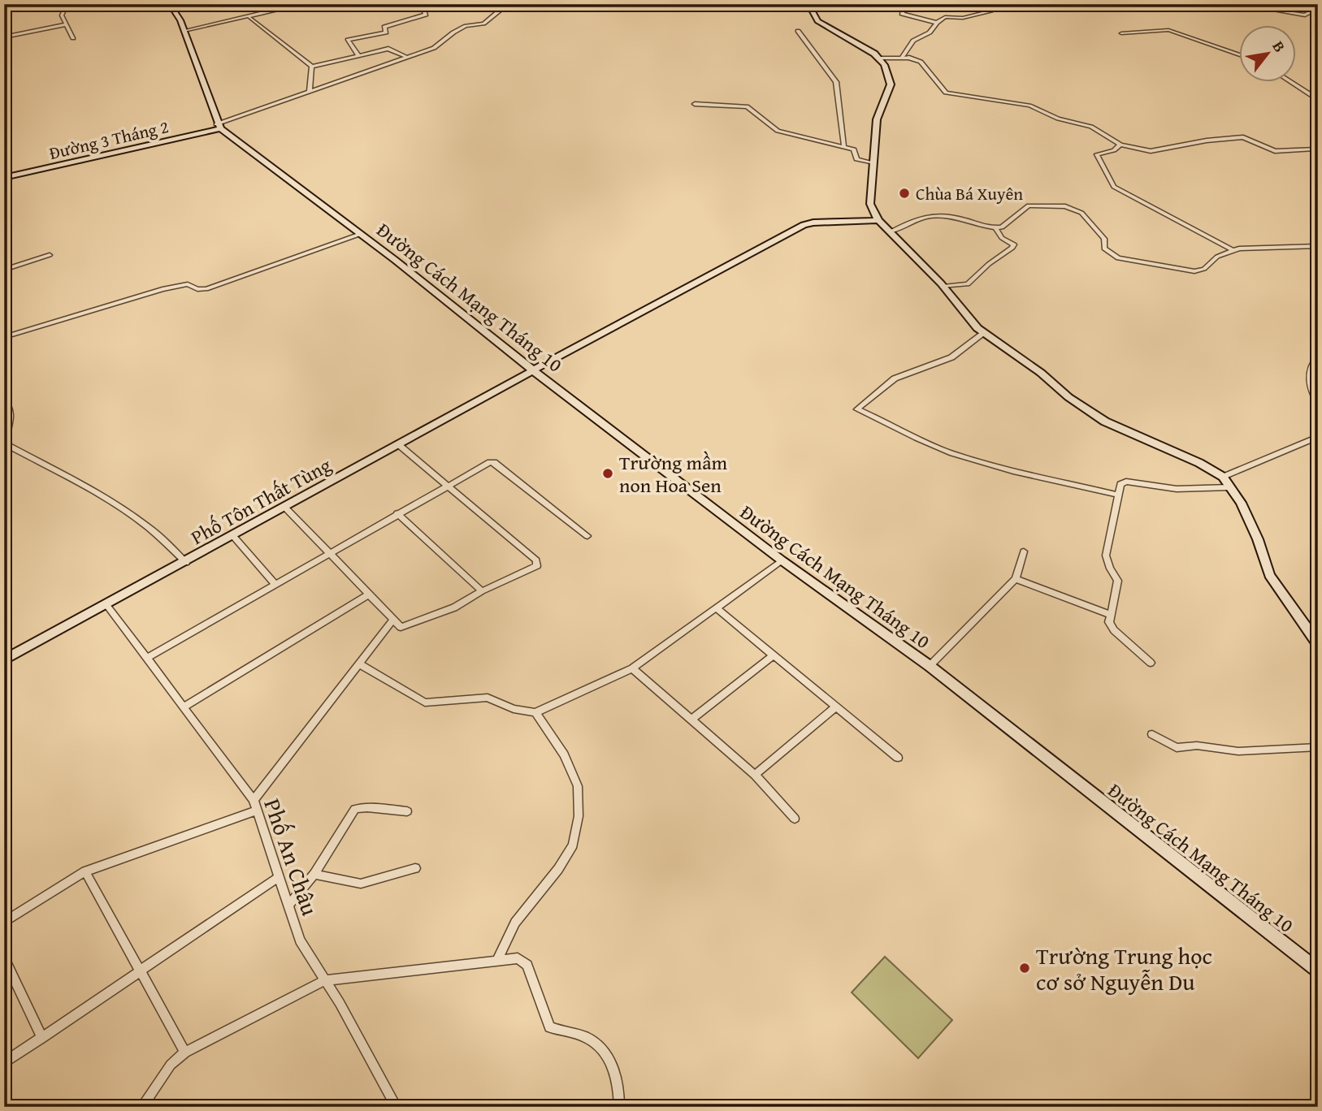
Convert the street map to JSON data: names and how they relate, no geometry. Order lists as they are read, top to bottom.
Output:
{
  "streets": {
    "street": [
      "Đường 3 Tháng 2",
      "Đường Cách Mạng Tháng 10",
      "Phố Tôn Thất Tùng",
      "Phố An Châu"
    ]
  },
  "crossings": [
    ["Đường 3 Tháng 2", "Đường Cách Mạng Tháng 10"],
    ["Đường Cách Mạng Tháng 10", "Phố Tôn Thất Tùng"],
    ["Phố Tôn Thất Tùng", "Phố An Châu"]
  ],
  "places": ["Chùa Bá Xuyên", "Trường mầm non Hoa Sen", "Trường Trung học cơ sở Nguyễn Du"],
  "north": "top right"
}
